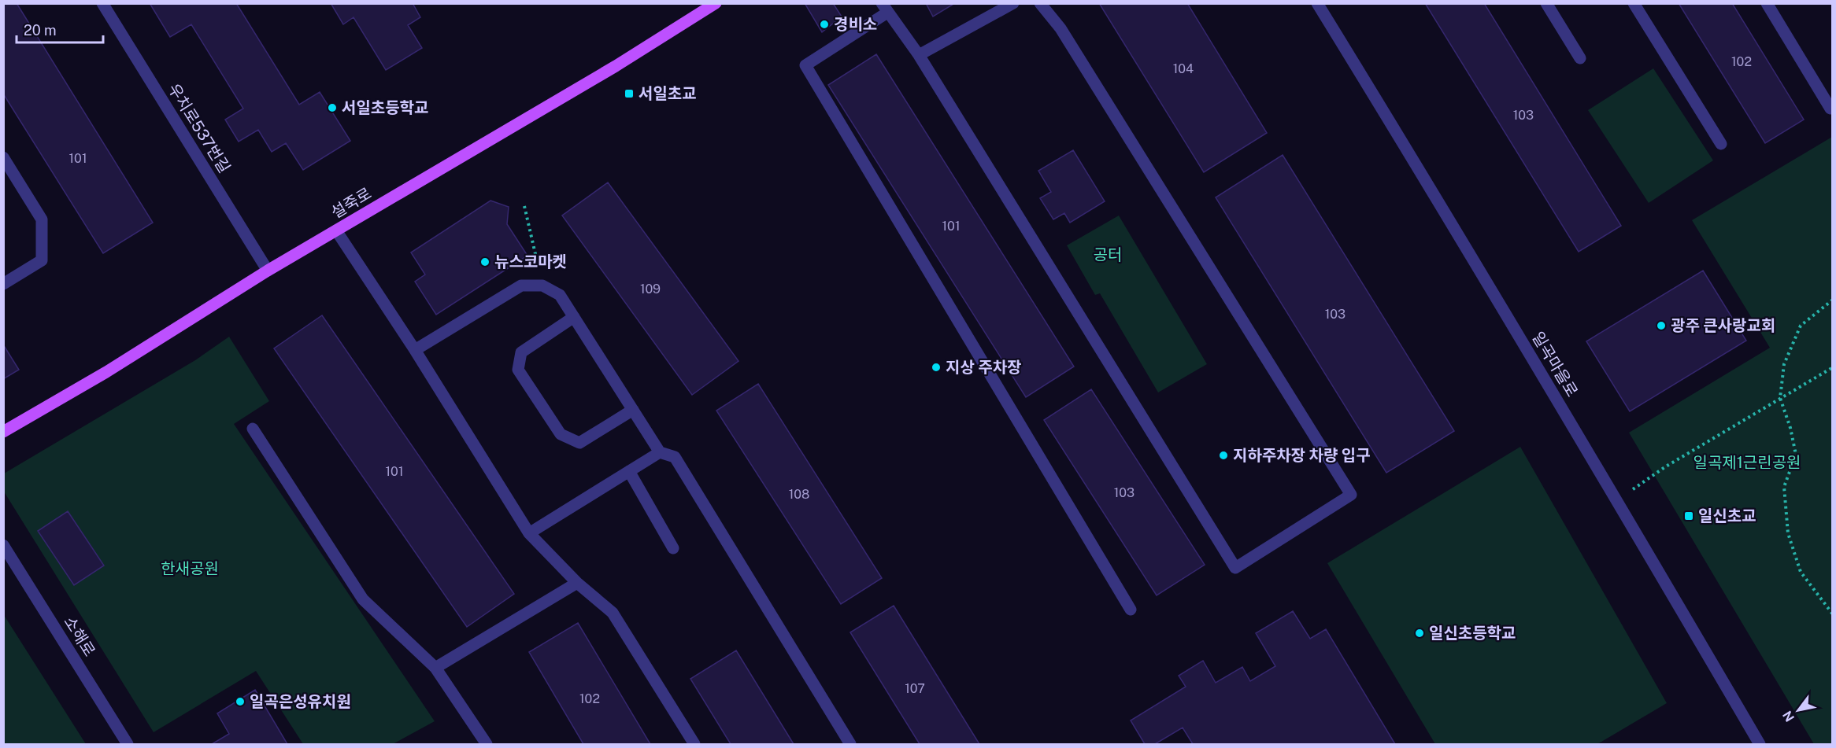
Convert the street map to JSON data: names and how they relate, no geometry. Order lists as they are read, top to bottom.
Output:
{
  "streets": {
    "main road": ["설죽로"],
    "street": ["우치로537번길", "일곡마을로", "소해로"]
  },
  "crossings": [
    ["우치로537번길", "설죽로"]
  ],
  "parks": ["공터", "일곡제1근린공원", "한새공원"],
  "places": {
    "other": [
      "경비소",
      "서일초등학교",
      "뉴스코마켓",
      "광주 큰사랑교회",
      "지상 주차장",
      "지하주차장 차량 입구",
      "일신초등학교",
      "일곡은성유치원"
    ],
    "transit": ["서일초교", "일신초교"]
  },
  "house_numbers": [
    "102",
    "104",
    "103",
    "101",
    "101",
    "109",
    "103",
    "101",
    "103",
    "108",
    "107",
    "102"
  ],
  "scale_bar": "20 m",
  "north": "bottom left"
}
